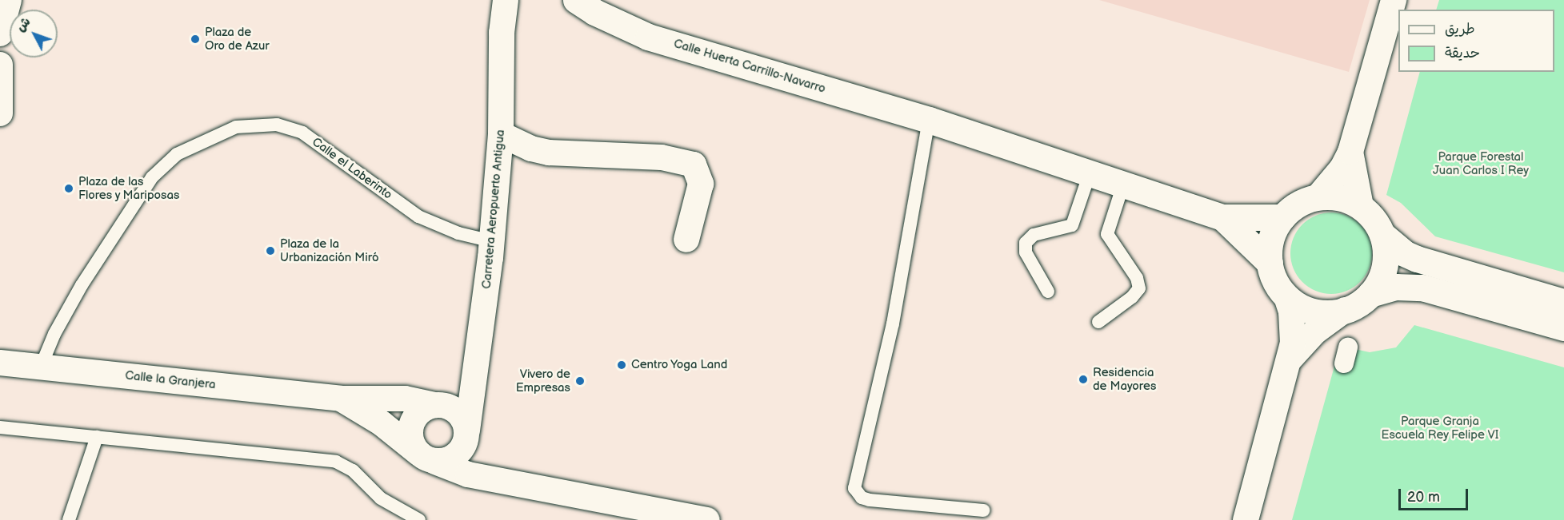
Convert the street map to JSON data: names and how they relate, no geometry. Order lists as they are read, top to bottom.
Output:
{
  "streets": {
    "street": ["Calle Huerta Carrillo-Navarro", "Carretera Aeropuerto Antigua", "Calle la Granjera"],
    "lane": ["Calle el Laberinto"]
  },
  "crossings": [
    ["Calle el Laberinto", "Carretera Aeropuerto Antigua"],
    ["Calle el Laberinto", "Calle la Granjera"],
    ["Carretera Aeropuerto Antigua", "Calle la Granjera"]
  ],
  "parks": ["Parque Forestal Juan Carlos I Rey", "Parque Granja Escuela Rey Felipe VI"],
  "places": [
    "Plaza de Oro de Azur",
    "Plaza de las Flores y Mariposas",
    "Plaza de la Urbanización Miró",
    "Centro Yoga Land",
    "Residencia de Mayores",
    "Vivero de Empresas"
  ],
  "legend": ["طريق", "حديقة"],
  "scale_bar": "20 m",
  "north": "top left"
}
